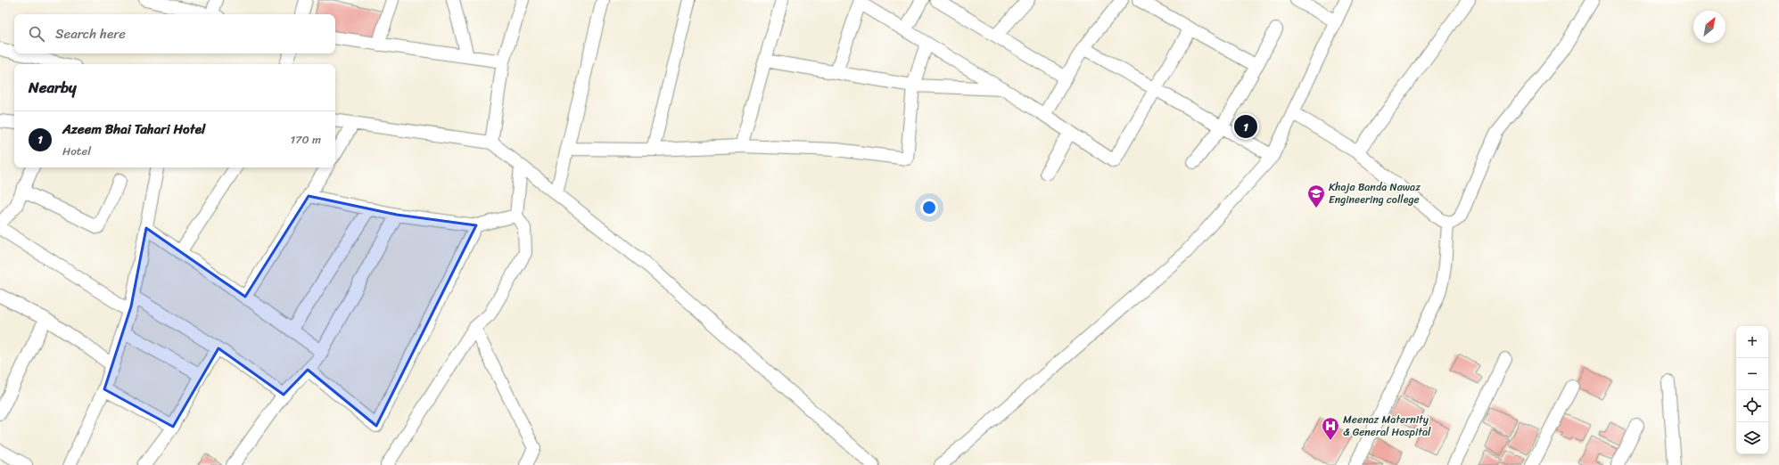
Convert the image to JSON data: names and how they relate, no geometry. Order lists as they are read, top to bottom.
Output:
{
  "places": {
    "school or university": ["Khaja Banda Nawaz Engineering college"],
    "hospital": ["Meenaz Maternity & General Hospital"]
  },
  "north": "top right",
  "page": {
    "search": "Search here",
    "heading": "Nearby",
    "list": [
      {
        "mark": "1",
        "name": "Azeem Bhai Tahari Hotel",
        "note": "Hotel",
        "value": "170 m"
      }
    ],
    "pins": "1",
    "map_buttons": ["+", "−"]
  }
}
